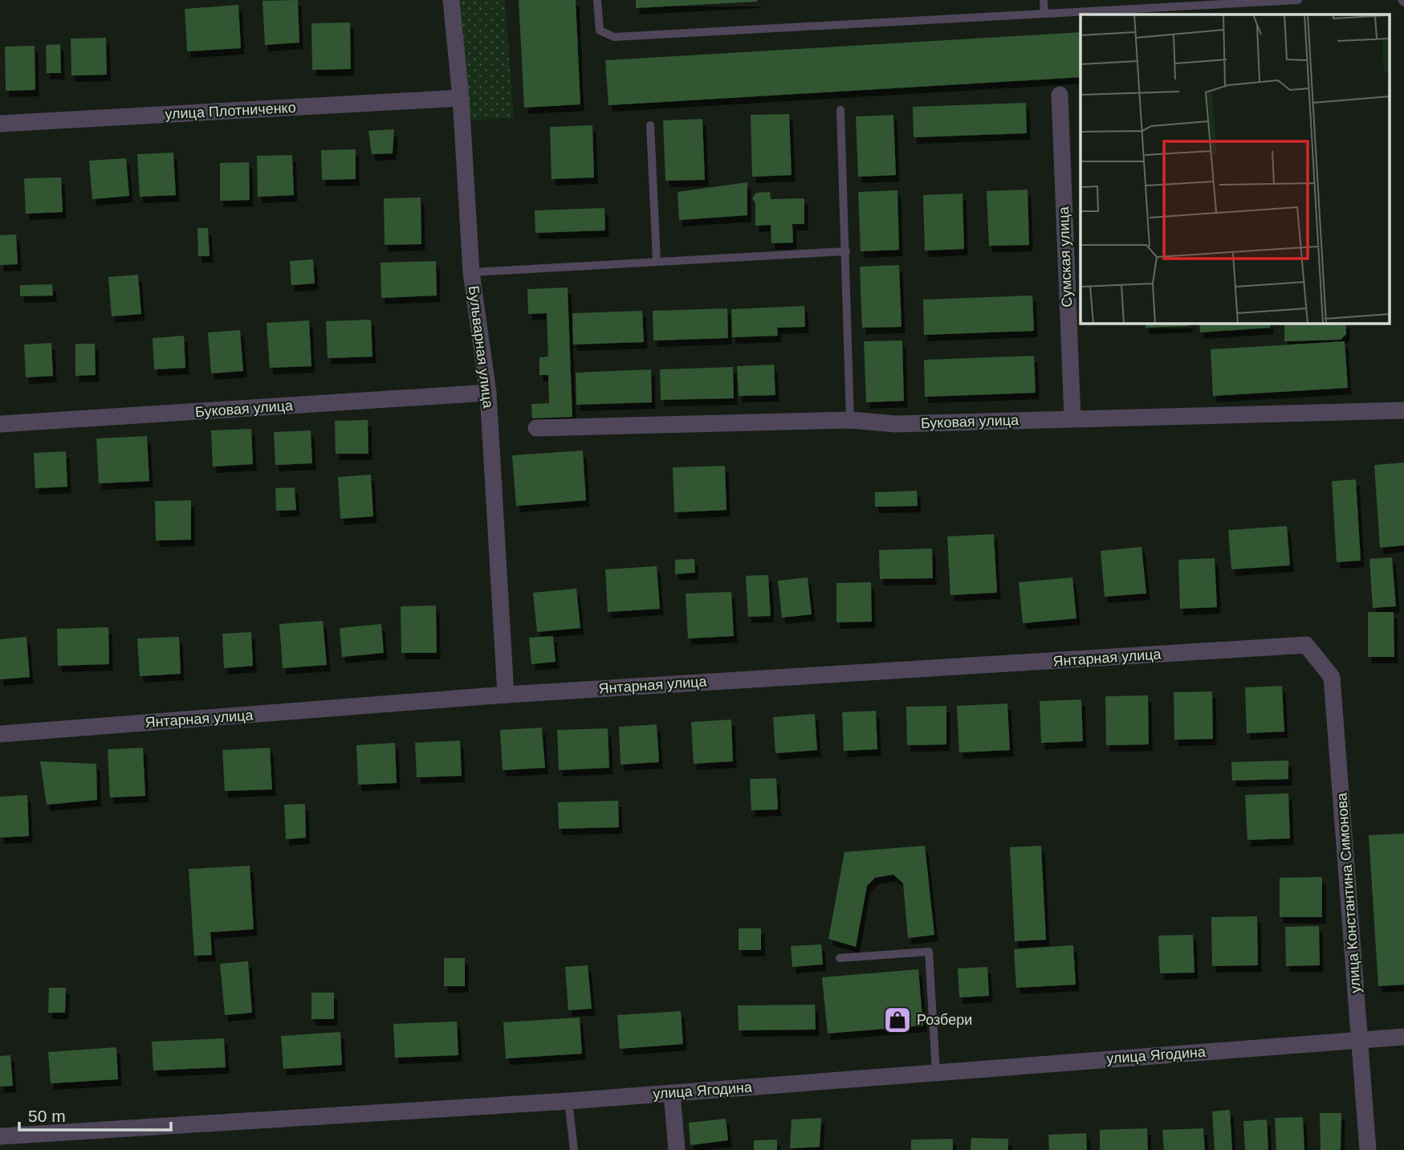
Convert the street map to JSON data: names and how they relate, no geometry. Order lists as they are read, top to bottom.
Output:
{
  "streets": {
    "street": [
      "улица Плотниченко",
      "Сумская улица",
      "Бульварная улица",
      "Буковая улица",
      "Янтарная улица",
      "улица Константина Симонова",
      "улица Ягодина"
    ]
  },
  "crossings": [
    ["улица Плотниченко", "Бульварная улица"],
    ["Сумская улица", "Буковая улица"],
    ["Бульварная улица", "Буковая улица"],
    ["Бульварная улица", "Янтарная улица"],
    ["Янтарная улица", "улица Константина Симонова"],
    ["улица Константина Симонова", "улица Ягодина"]
  ],
  "places": {
    "shop": ["Розбери"]
  },
  "scale_bar": "50 m"
}
